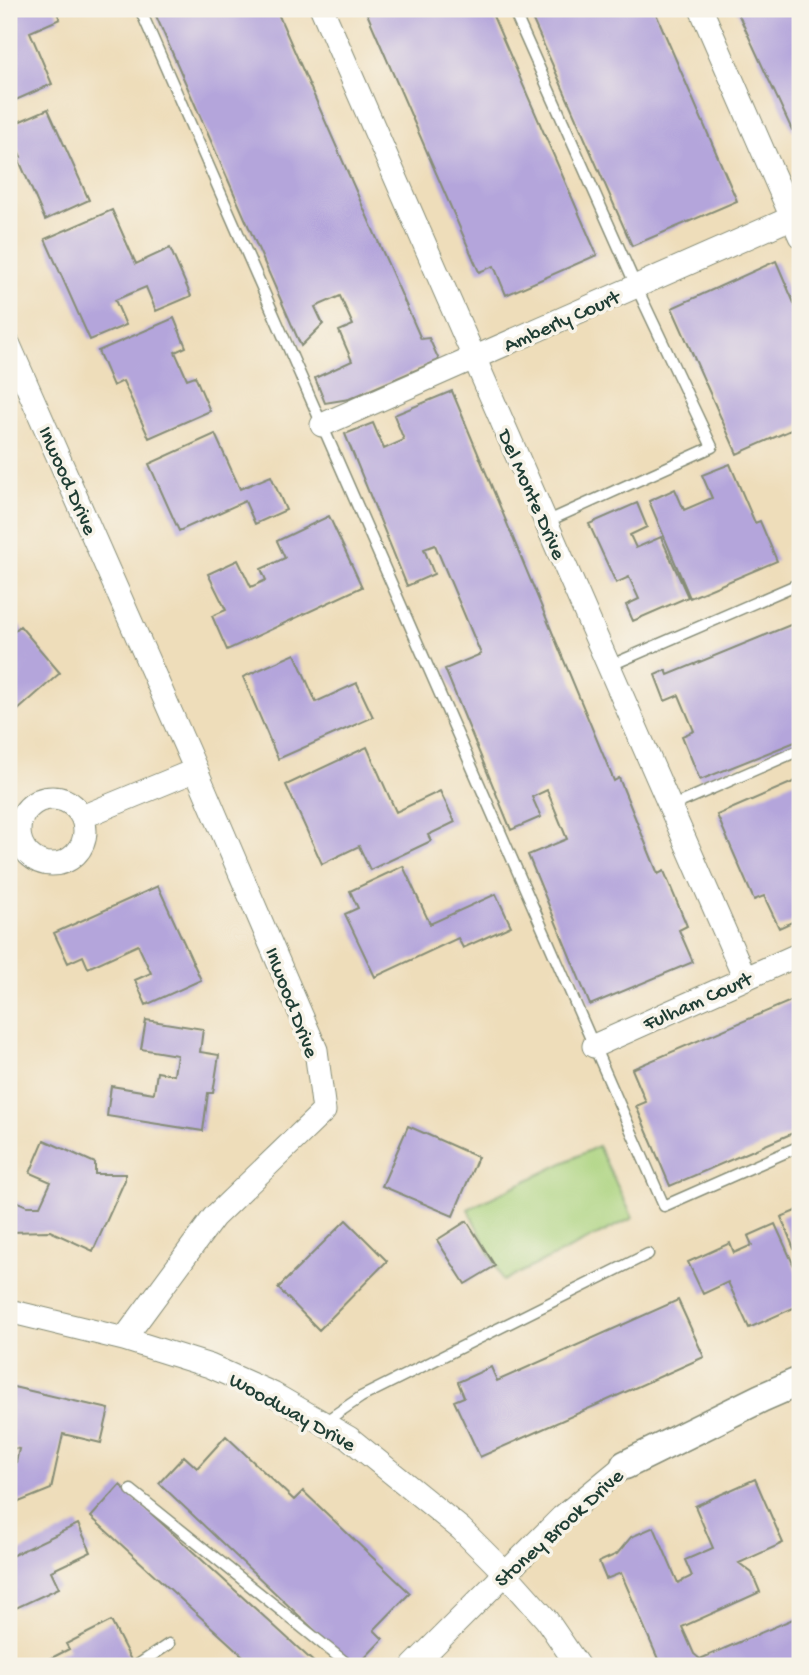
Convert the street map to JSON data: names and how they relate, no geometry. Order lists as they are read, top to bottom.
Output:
{
  "streets": {
    "street": [
      "Amberly Court",
      "Inwood Drive",
      "Del Monte Drive",
      "Fulham Court",
      "Woodway Drive",
      "Stoney Brook Drive"
    ]
  },
  "crossings": [
    ["Amberly Court", "Del Monte Drive"],
    ["Inwood Drive", "Woodway Drive"],
    ["Del Monte Drive", "Fulham Court"],
    ["Woodway Drive", "Stoney Brook Drive"]
  ]
}
